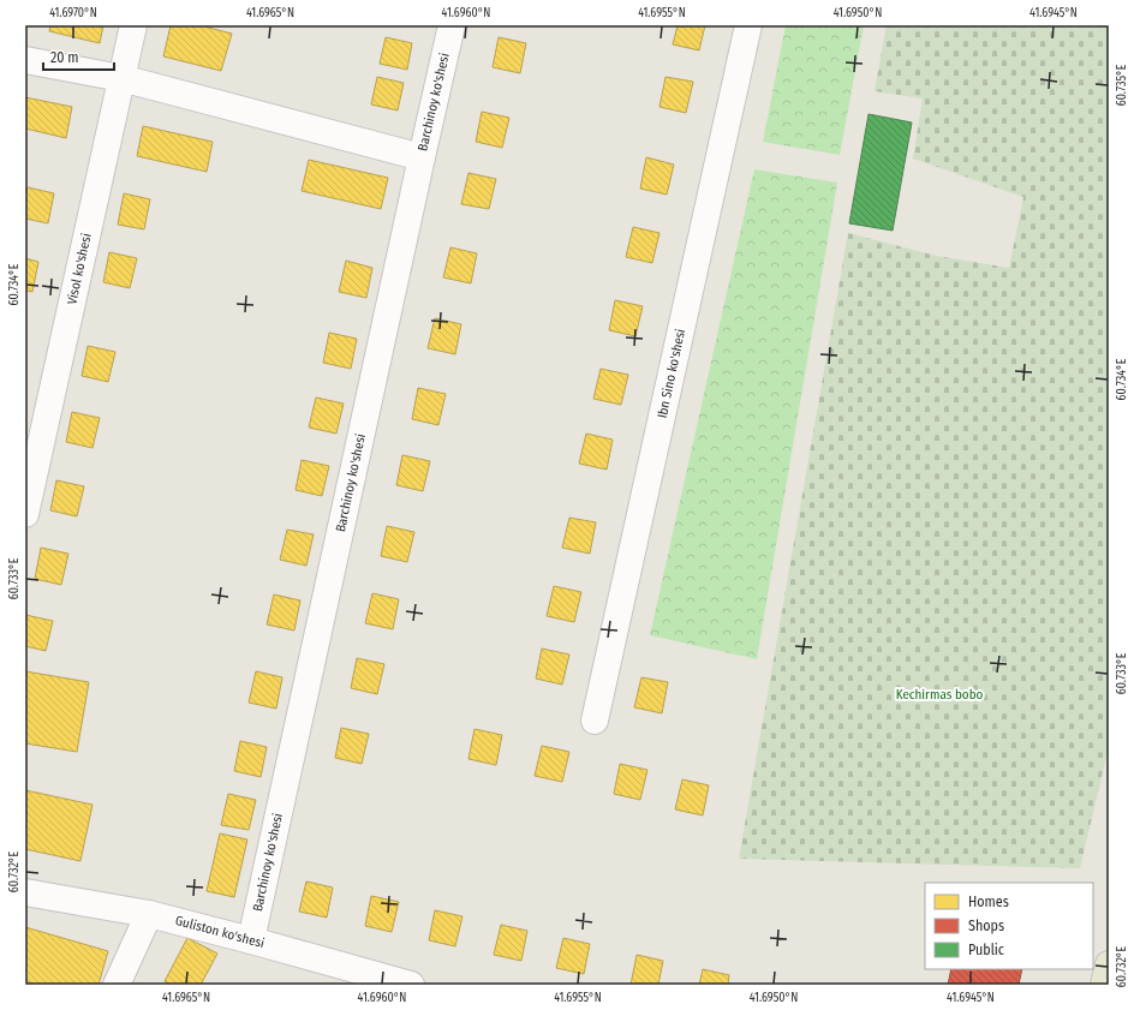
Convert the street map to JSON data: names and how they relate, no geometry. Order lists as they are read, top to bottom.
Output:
{
  "streets": {
    "street": [
      "Barchinoy ko'shesi",
      "Visol ko'shesi",
      "Ibn Sino ko'shesi",
      "Guliston ko'shesi"
    ]
  },
  "crossings": [
    ["Barchinoy ko'shesi", "Guliston ko'shesi"]
  ],
  "parks": ["Kechirmas bobo"],
  "legend": ["Homes", "Shops", "Public"],
  "scale_bar": "20 m",
  "coordinates": [
    "41.6970°N",
    "41.6965°N",
    "41.6960°N",
    "41.6955°N",
    "41.6950°N",
    "41.6945°N",
    "60.735°E",
    "60.734°E",
    "60.733°E",
    "60.732°E"
  ]
}
